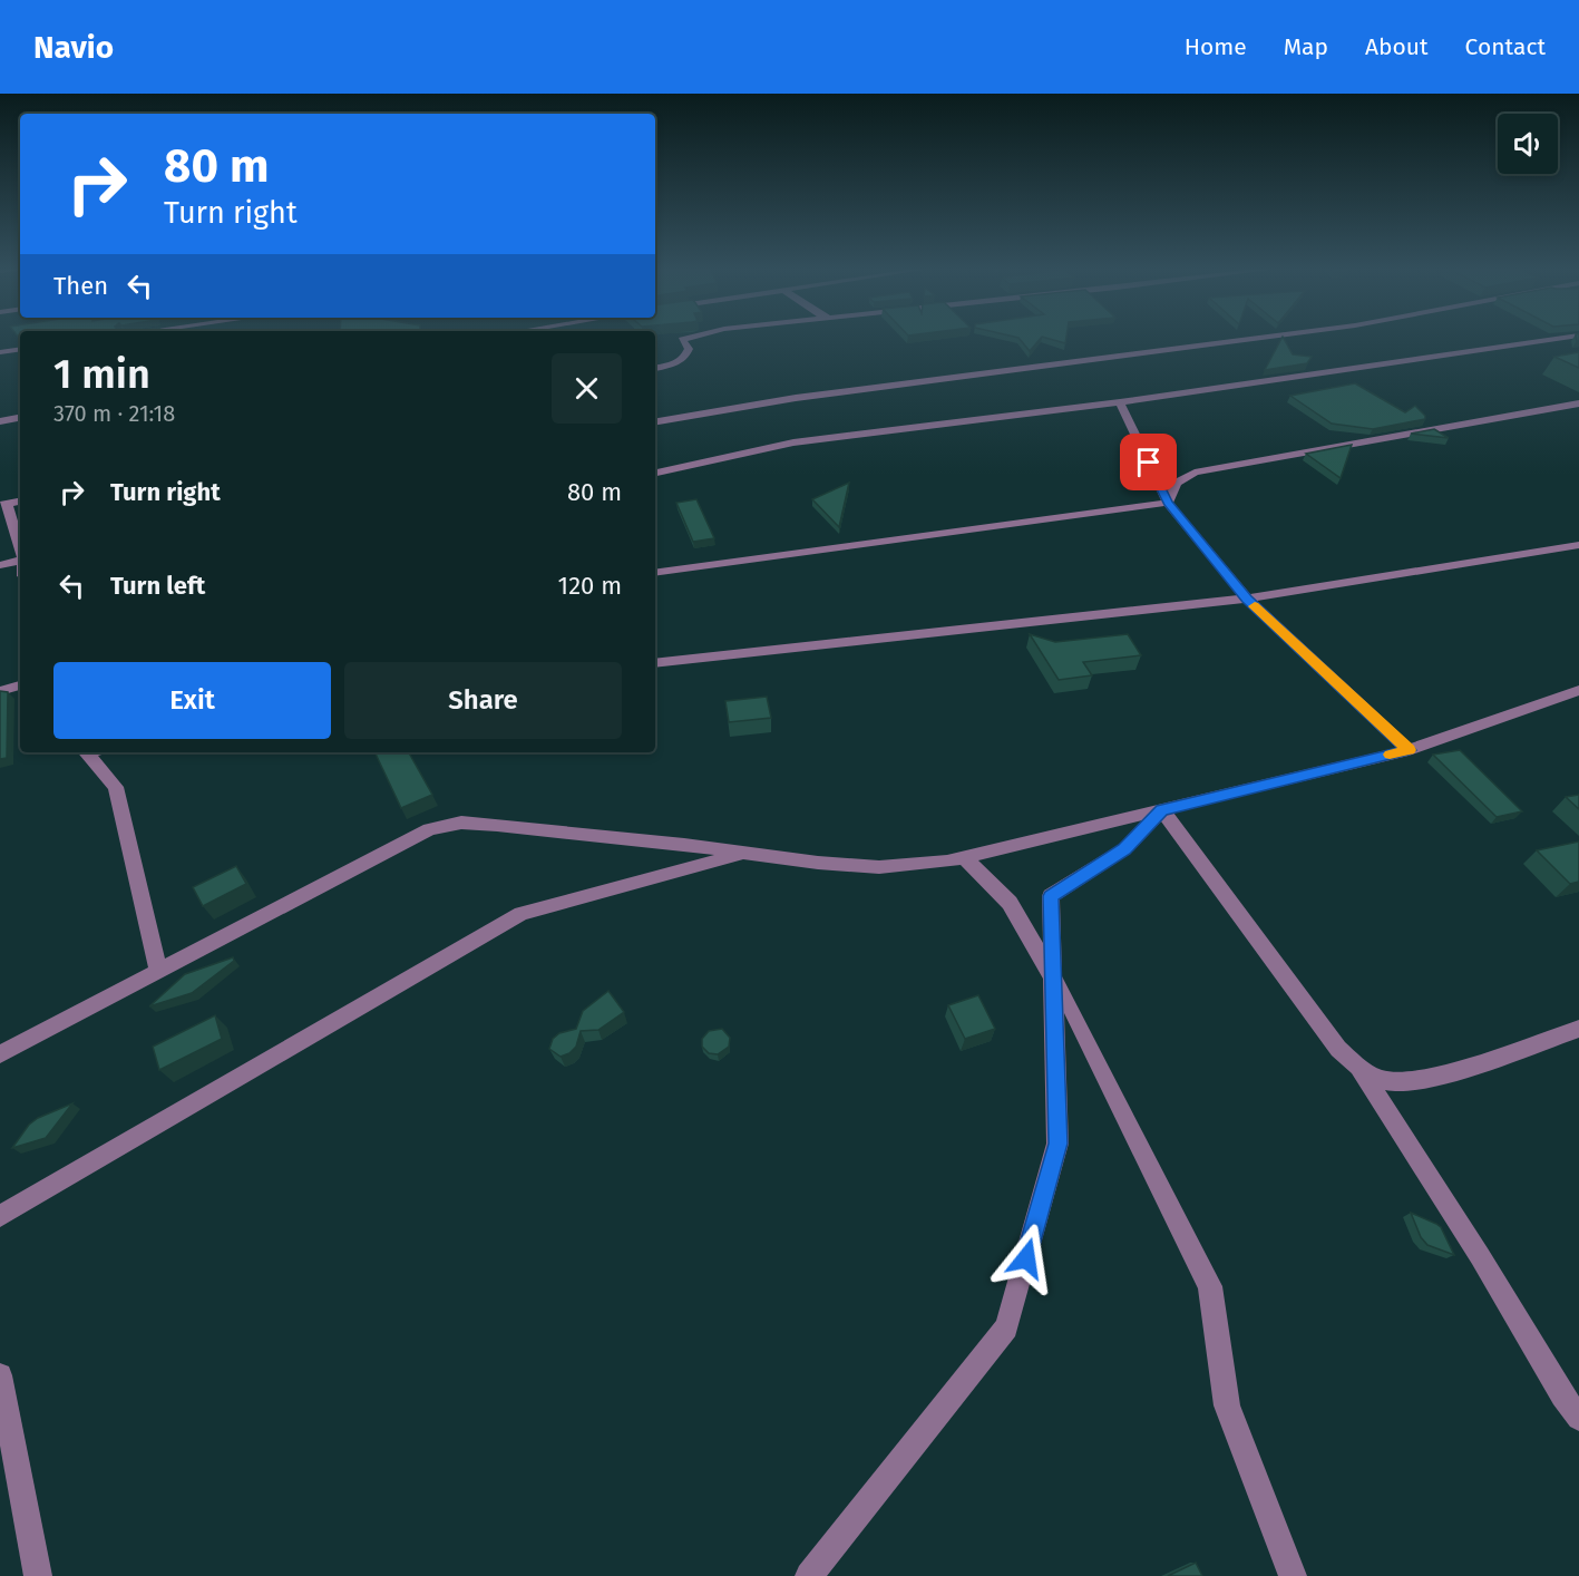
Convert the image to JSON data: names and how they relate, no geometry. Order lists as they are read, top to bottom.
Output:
{
  "page": {
    "header": "Navio",
    "nav": [
      "Home",
      "Map",
      "About",
      "Contact"
    ],
    "turn": ["80 m", "Turn right"],
    "then": "Then",
    "heading": ["1 min", "370 m · 21:18"],
    "list": [
      {
        "name": "Turn right",
        "value": "80 m"
      },
      {
        "name": "Turn left",
        "value": "120 m"
      }
    ],
    "buttons": ["Exit", "Share"]
  }
}
